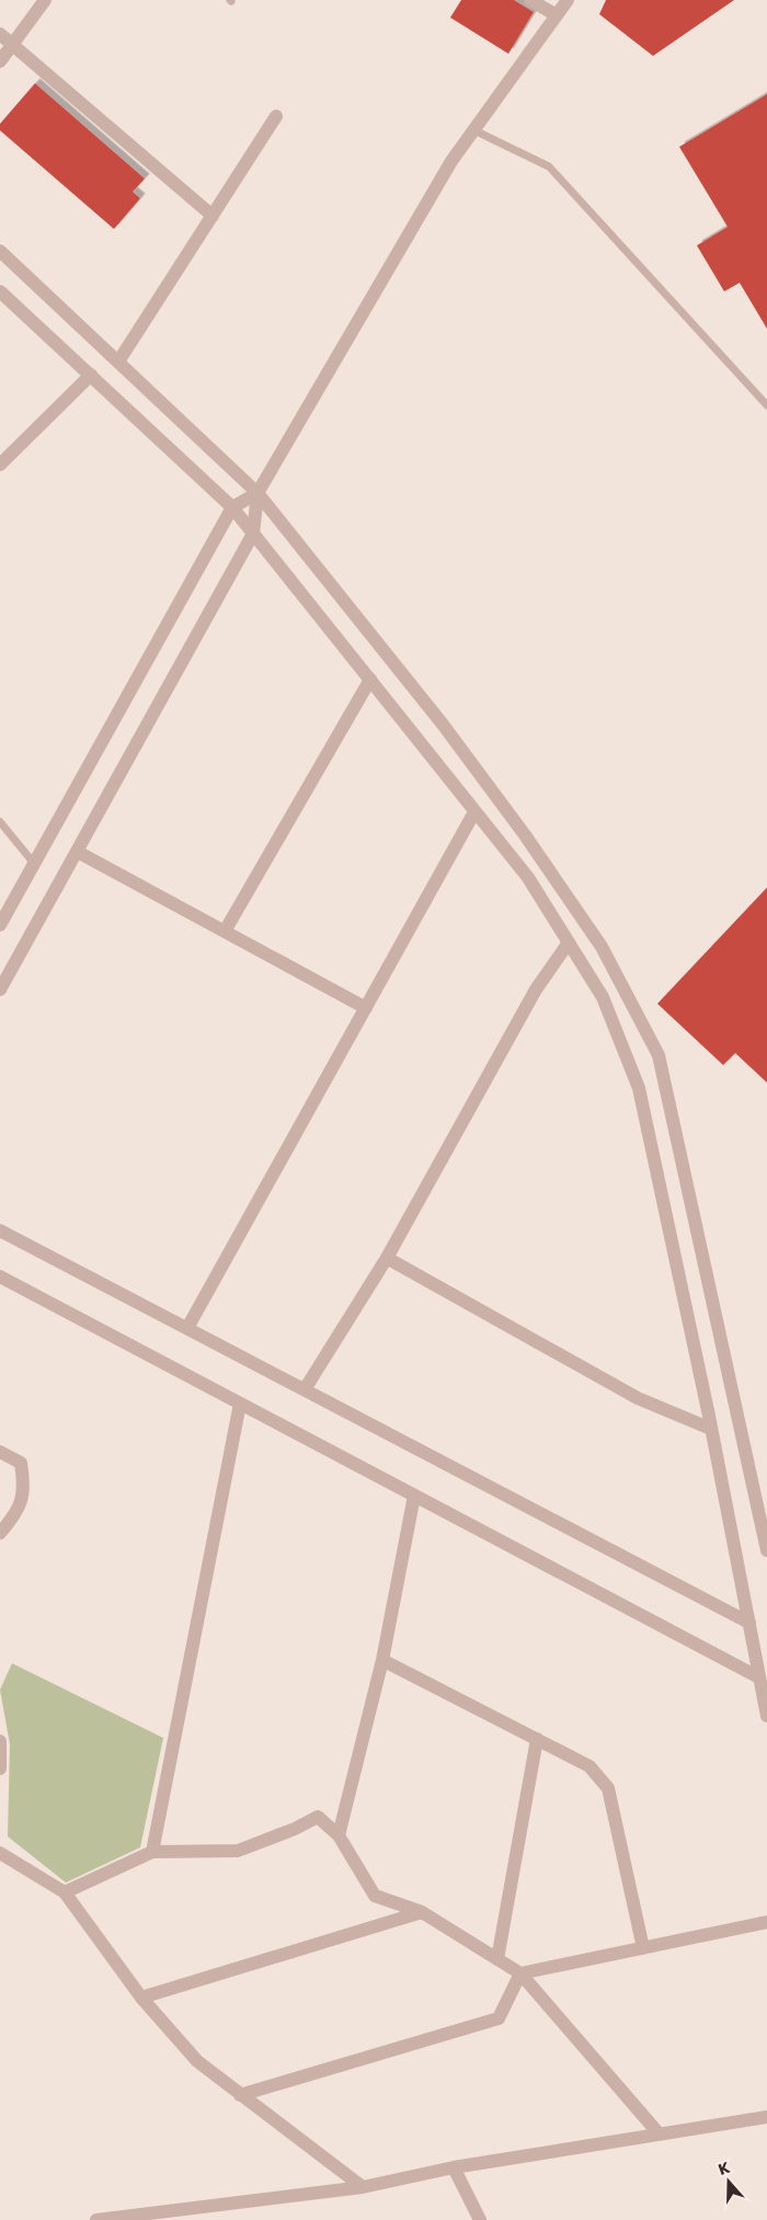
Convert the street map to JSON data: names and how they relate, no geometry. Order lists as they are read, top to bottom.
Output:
{
  "north": "top"
}
